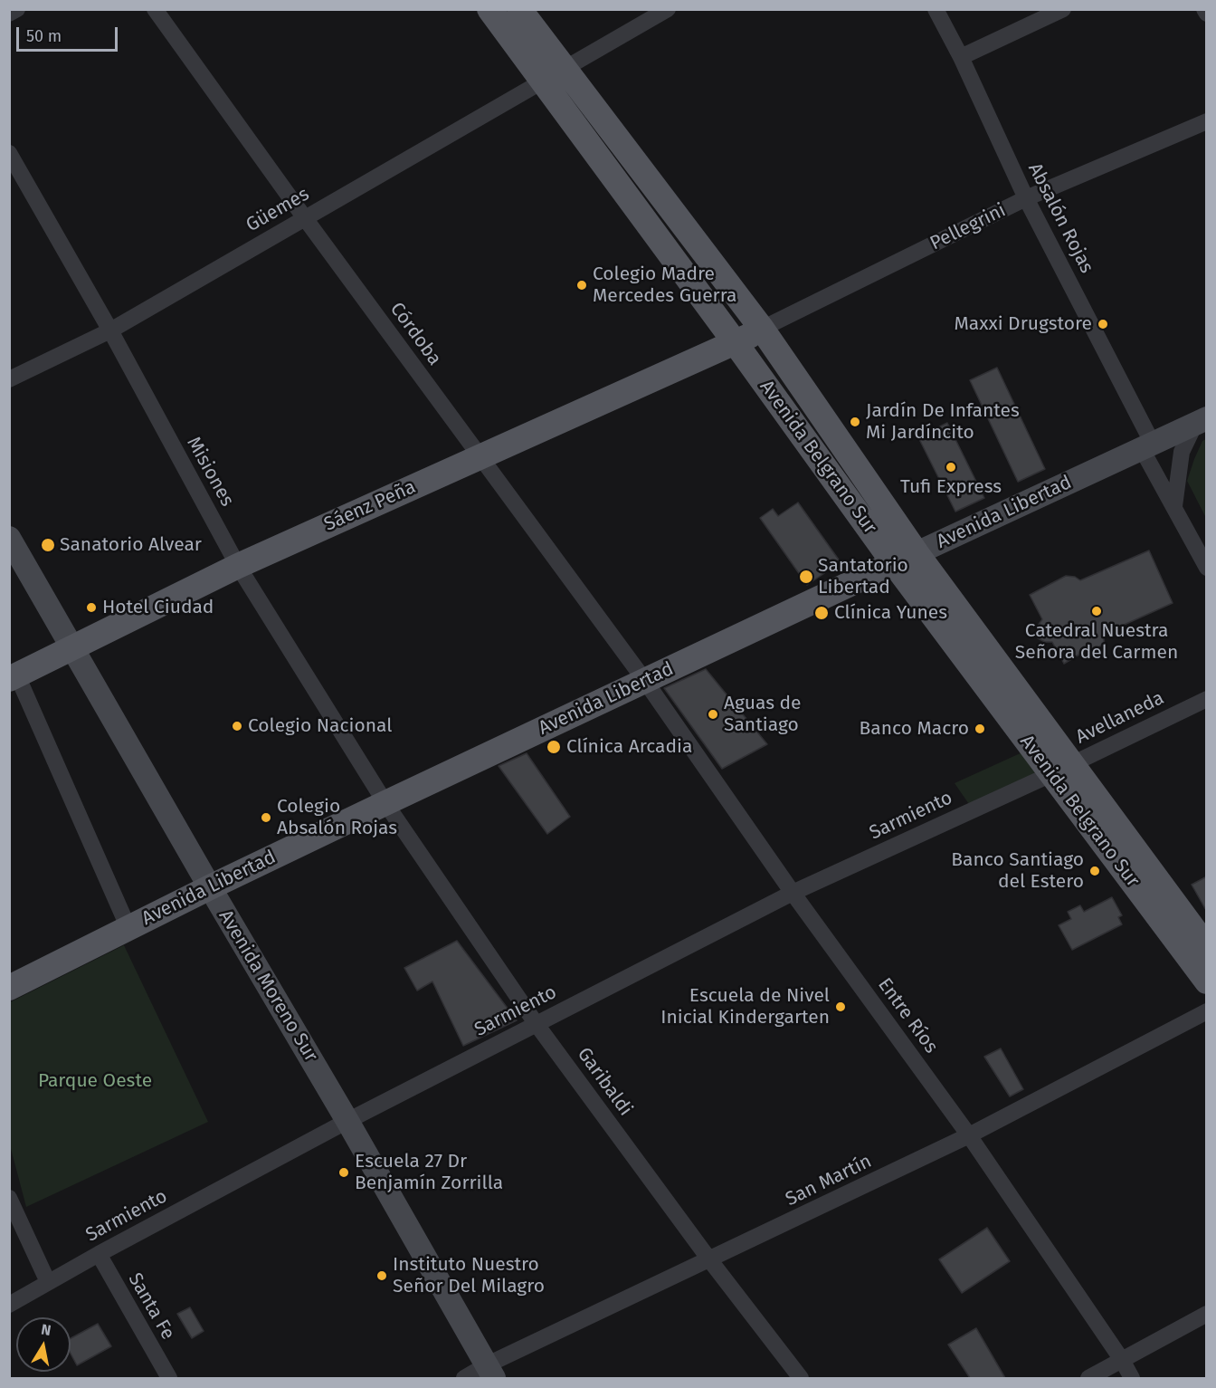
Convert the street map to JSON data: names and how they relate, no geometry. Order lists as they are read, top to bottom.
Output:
{
  "streets": {
    "main road": [
      "Pellegrini",
      "Avenida Belgrano Sur",
      "Sáenz Peña",
      "Avenida Libertad"
    ],
    "street": [
      "Güemes",
      "Absalón Rojas",
      "Córdoba",
      "Misiones",
      "Avellaneda",
      "Sarmiento",
      "Avenida Moreno Sur",
      "Entre Ríos",
      "Garibaldi",
      "San Martín",
      "Santa Fe"
    ]
  },
  "crossings": [
    ["Güemes", "Córdoba"],
    ["Güemes", "Avenida Belgrano Sur"],
    ["Güemes", "Misiones"],
    ["Absalón Rojas", "Pellegrini"],
    ["Absalón Rojas", "Avenida Libertad"],
    ["Pellegrini", "Avenida Belgrano Sur"],
    ["Pellegrini", "Sáenz Peña"],
    ["Córdoba", "Sáenz Peña"],
    ["Córdoba", "Avenida Libertad"],
    ["Córdoba", "Entre Ríos"],
    ["Avenida Belgrano Sur", "Sáenz Peña"],
    ["Avenida Belgrano Sur", "Avenida Libertad"],
    ["Avenida Belgrano Sur", "Avellaneda"],
    ["Avenida Belgrano Sur", "Sarmiento"],
    ["Misiones", "Sáenz Peña"],
    ["Misiones", "Avenida Libertad"],
    ["Misiones", "Garibaldi"],
    ["Sáenz Peña", "Avenida Moreno Sur"],
    ["Avenida Libertad", "Avenida Moreno Sur"],
    ["Avenida Libertad", "Entre Ríos"],
    ["Avenida Libertad", "Garibaldi"],
    ["Avellaneda", "Sarmiento"],
    ["Sarmiento", "Avenida Moreno Sur"],
    ["Sarmiento", "Entre Ríos"],
    ["Sarmiento", "Garibaldi"],
    ["Sarmiento", "Santa Fe"],
    ["Avenida Moreno Sur", "San Martín"],
    ["Entre Ríos", "San Martín"],
    ["Garibaldi", "San Martín"]
  ],
  "parks": ["Parque Oeste"],
  "places": [
    "Colegio Madre Mercedes Guerra",
    "Maxxi Drugstore",
    "Jardín De Infantes Mi Jardíncito",
    "Tufi Express",
    "Sanatorio Alvear",
    "Santatorio Libertad",
    "Hotel Ciudad",
    "Catedral Nuestra Señora del Carmen",
    "Clínica Yunes",
    "Aguas de Santiago",
    "Colegio Nacional",
    "Banco Macro",
    "Clínica Arcadia",
    "Colegio Absalón Rojas",
    "Banco Santiago del Estero",
    "Escuela de Nivel Inicial Kindergarten",
    "Escuela 27 Dr Benjamín Zorrilla",
    "Instituto Nuestro Señor Del Milagro"
  ],
  "scale_bar": "50 m",
  "north": "top"
}
